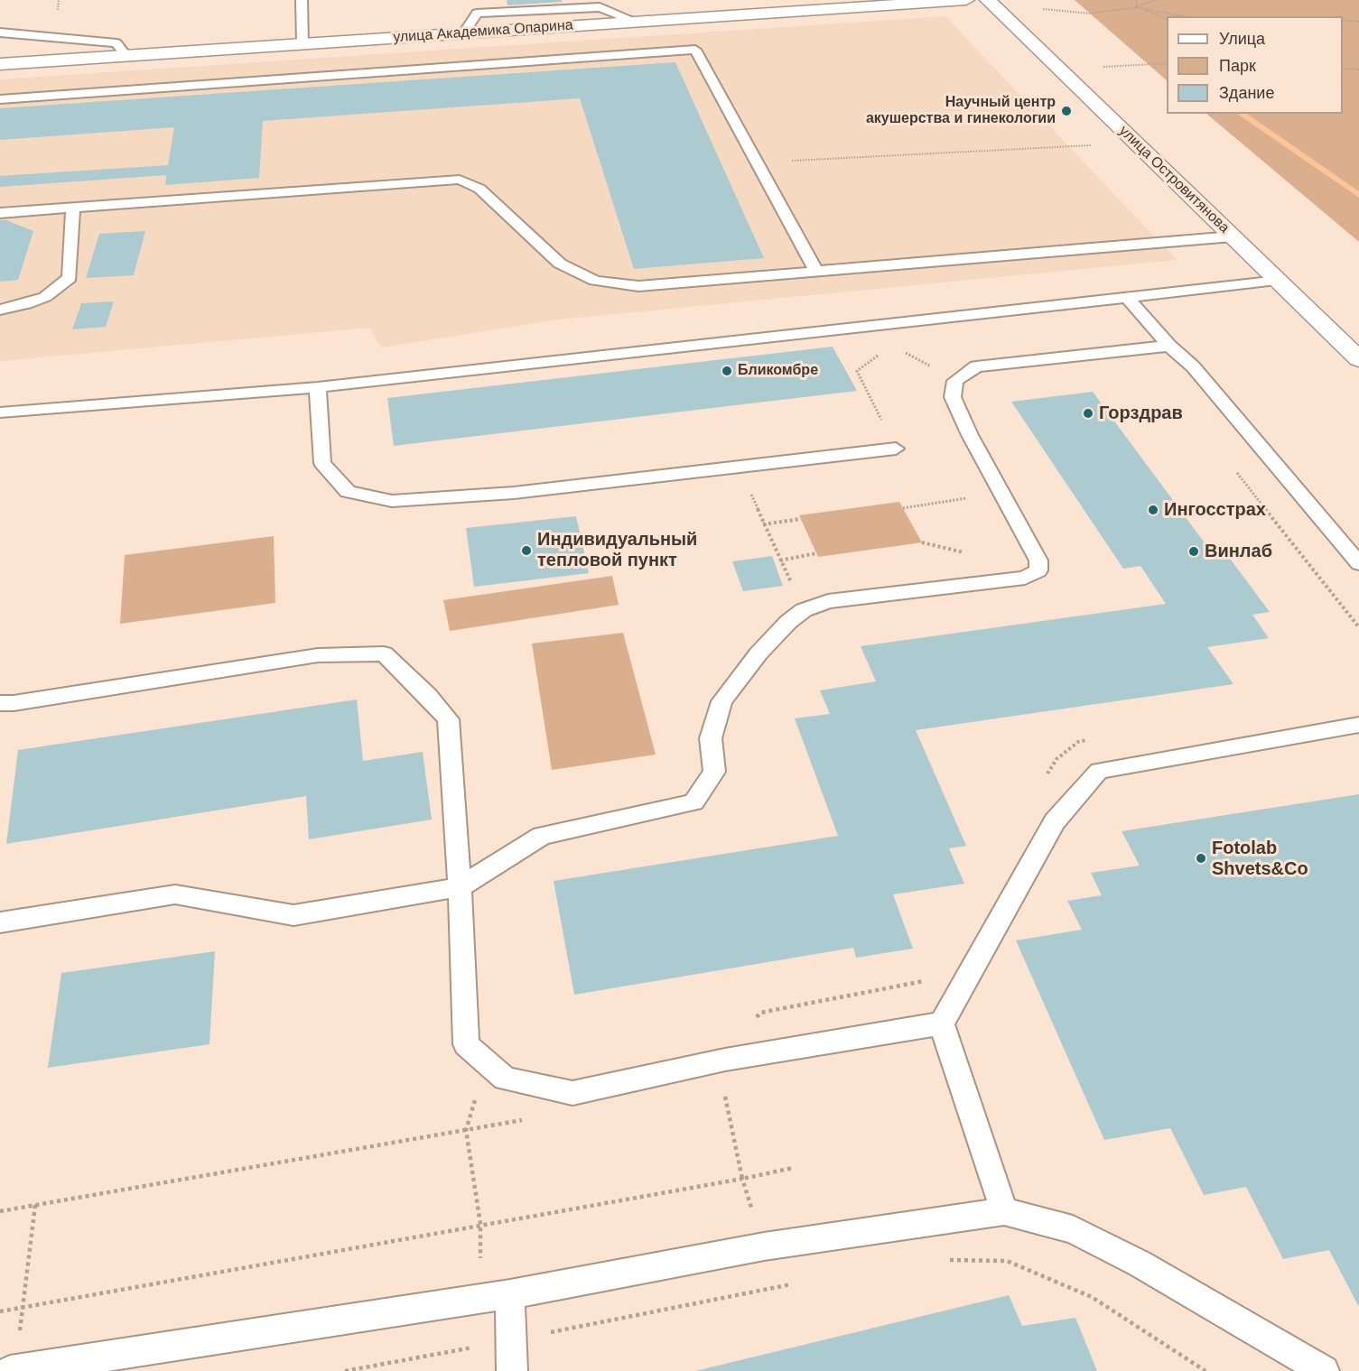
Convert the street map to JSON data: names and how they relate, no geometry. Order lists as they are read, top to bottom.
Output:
{
  "streets": {
    "street": ["улица Академика Опарина", "улица Островитянова"]
  },
  "places": [
    "Научный центр акушерства и гинекологии",
    "Бликомбре",
    "Горздрав",
    "Ингосстрах",
    "Индивидуальный тепловой пункт",
    "Винлаб",
    "Fotolab Shvets&Co"
  ],
  "legend": ["Улица", "Парк", "Здание"]
}
